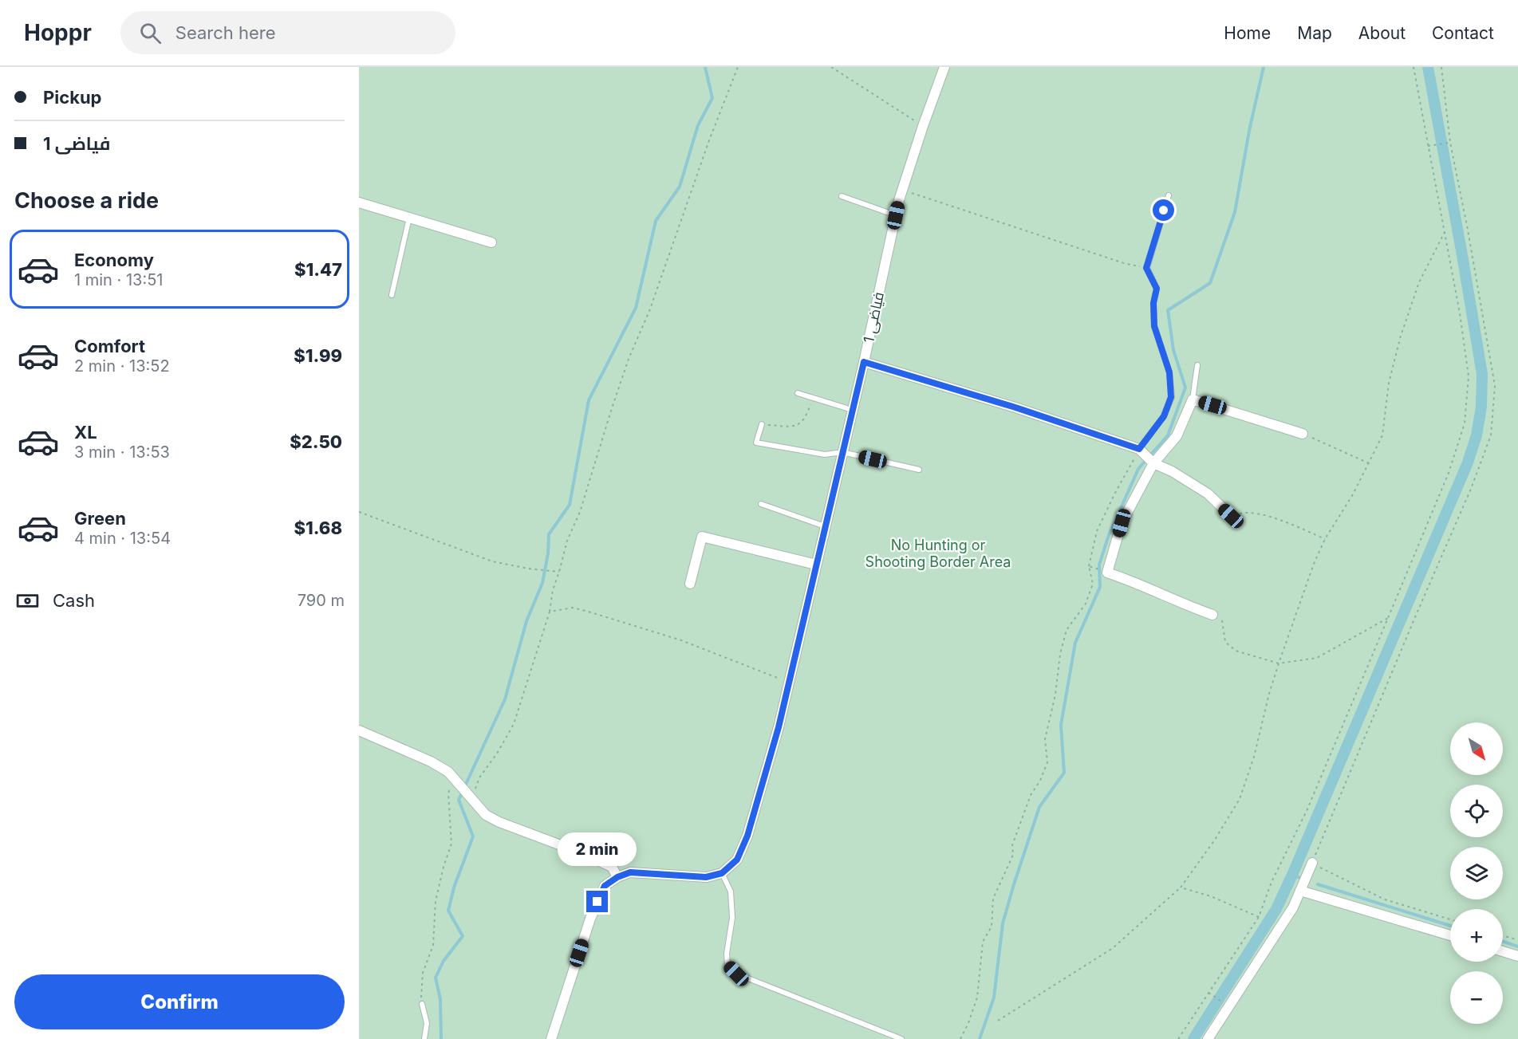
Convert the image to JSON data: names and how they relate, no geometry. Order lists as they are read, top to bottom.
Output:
{
  "streets": {
    "street": ["فیاضی 1"]
  },
  "parks": ["No Hunting or Shooting Border Area"],
  "north": "bottom right",
  "page": {
    "header": "Hoppr",
    "search": "Search here",
    "nav": [
      "Home",
      "Map",
      "About",
      "Contact"
    ],
    "banner": ["Pickup", "فیاضی 1"],
    "heading": "Choose a ride",
    "list": [
      {
        "name": "Economy",
        "note": "1 min · 13:51",
        "value": "$1.47"
      },
      {
        "name": "Comfort",
        "note": "2 min · 13:52",
        "value": "$1.99"
      },
      {
        "name": "XL",
        "note": "3 min · 13:53",
        "value": "$2.50"
      },
      {
        "name": "Green",
        "note": "4 min · 13:54",
        "value": "$1.68"
      }
    ],
    "pay": ["Cash", "790 m"],
    "map_buttons": ["+", "−"],
    "bubble": "2 min",
    "buttons": "Confirm"
  }
}
